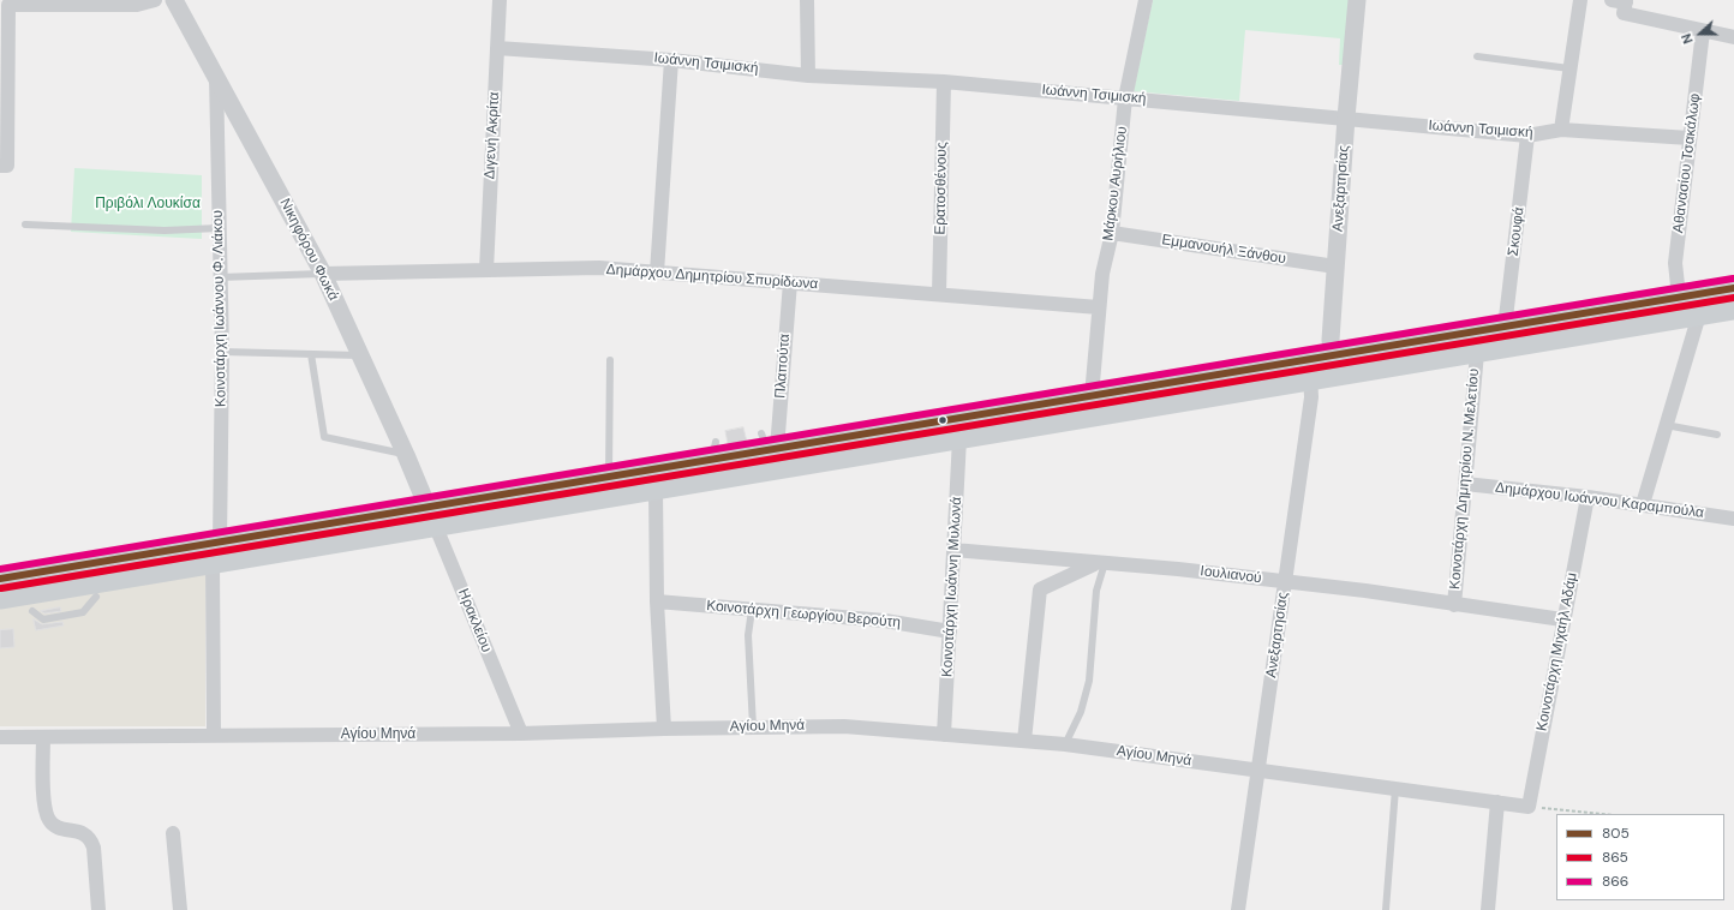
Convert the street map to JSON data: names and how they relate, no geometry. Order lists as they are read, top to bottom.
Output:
{
  "streets": {
    "street": [
      "Ιωάννη Τσιμισκή",
      "Διγενή Ακρίτα",
      "Αθανασίου Τσακάλωφ",
      "Μάρκου Αυρήλιου",
      "Ερατοσθένους",
      "Ανεξαρτησίας",
      "Σκουφά",
      "Νικηφόρου Φωκά",
      "Εμμανουήλ Ξάνθου",
      "Δημάρχου Δημητρίου Σπυρίδωνα",
      "Κοινοτάρχη Ιωάννου Φ. Λιάκου",
      "Πλαπούτα",
      "Κοινοτάρχη Δημητρίου Ν. Μελετίου",
      "Δημάρχου Ιωάννου Καραμπούλα",
      "Ιουλιανού",
      "Κοινοτάρχη Ιωάννη Μυλωνά",
      "Κοινοτάρχη Γεωργίου Βερούτη",
      "Ηρακλείου",
      "Κοινοτάρχη Μιχαήλ Αδάμ",
      "Αγίου Μηνά"
    ]
  },
  "crossings": [
    ["Ιωάννη Τσιμισκή", "Διγενή Ακρίτα"],
    ["Ιωάννη Τσιμισκή", "Αθανασίου Τσακάλωφ"],
    ["Ιωάννη Τσιμισκή", "Μάρκου Αυρήλιου"],
    ["Ιωάννη Τσιμισκή", "Ερατοσθένους"],
    ["Ιωάννη Τσιμισκή", "Ανεξαρτησίας"],
    ["Ιωάννη Τσιμισκή", "Σκουφά"],
    ["Διγενή Ακρίτα", "Δημάρχου Δημητρίου Σπυρίδωνα"],
    ["Μάρκου Αυρήλιου", "Εμμανουήλ Ξάνθου"],
    ["Μάρκου Αυρήλιου", "Δημάρχου Δημητρίου Σπυρίδωνα"],
    ["Ερατοσθένους", "Δημάρχου Δημητρίου Σπυρίδωνα"],
    ["Ανεξαρτησίας", "Εμμανουήλ Ξάνθου"],
    ["Ανεξαρτησίας", "Ιουλιανού"],
    ["Ανεξαρτησίας", "Αγίου Μηνά"],
    ["Νικηφόρου Φωκά", "Δημάρχου Δημητρίου Σπυρίδωνα"],
    ["Νικηφόρου Φωκά", "Κοινοτάρχη Ιωάννου Φ. Λιάκου"],
    ["Νικηφόρου Φωκά", "Ηρακλείου"],
    ["Δημάρχου Δημητρίου Σπυρίδωνα", "Πλαπούτα"],
    ["Κοινοτάρχη Δημητρίου Ν. Μελετίου", "Δημάρχου Ιωάννου Καραμπούλα"],
    ["Κοινοτάρχη Δημητρίου Ν. Μελετίου", "Ιουλιανού"],
    ["Δημάρχου Ιωάννου Καραμπούλα", "Κοινοτάρχη Μιχαήλ Αδάμ"],
    ["Ιουλιανού", "Κοινοτάρχη Ιωάννη Μυλωνά"],
    ["Ιουλιανού", "Κοινοτάρχη Μιχαήλ Αδάμ"],
    ["Κοινοτάρχη Ιωάννη Μυλωνά", "Κοινοτάρχη Γεωργίου Βερούτη"],
    ["Κοινοτάρχη Ιωάννη Μυλωνά", "Αγίου Μηνά"],
    ["Ηρακλείου", "Αγίου Μηνά"],
    ["Κοινοτάρχη Μιχαήλ Αδάμ", "Αγίου Μηνά"]
  ],
  "parks": ["Πριβόλι Λουκίσα"],
  "lines": ["transit line 866", "transit line 805", "transit line 865"],
  "legend": ["805", "865", "866"],
  "north": "left"
}
